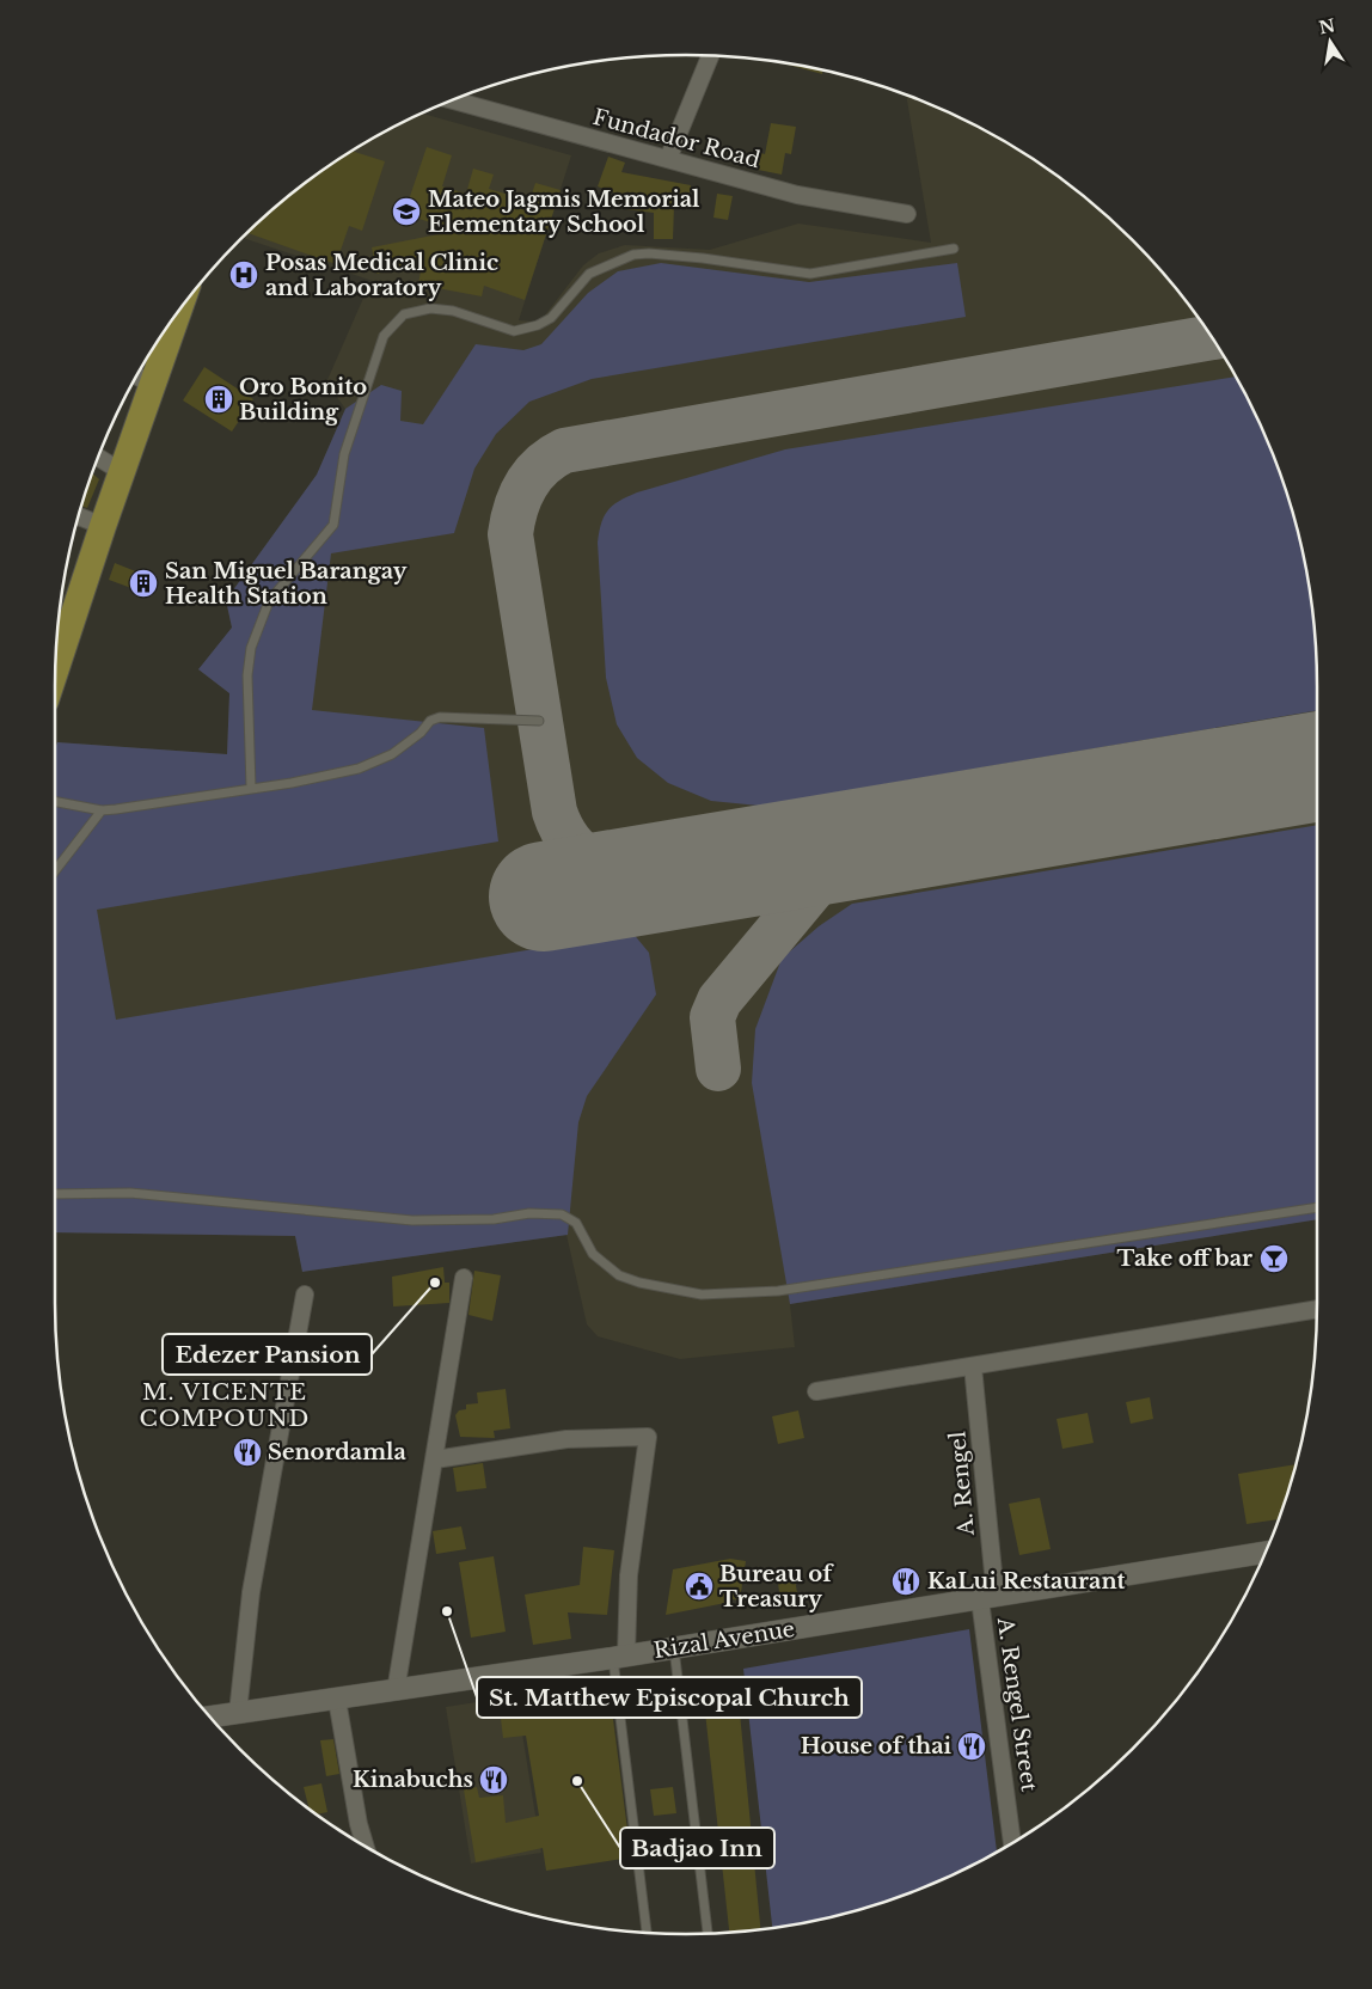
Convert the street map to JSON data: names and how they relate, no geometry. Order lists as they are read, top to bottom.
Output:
{
  "streets": {
    "street": [
      "Fundador Road",
      "A. Rengel",
      "Rizal Avenue",
      "A. Rengel Street"
    ]
  },
  "crossings": [
    ["A. Rengel", "Rizal Avenue"],
    ["A. Rengel", "A. Rengel Street"],
    ["Rizal Avenue", "A. Rengel Street"]
  ],
  "districts": ["M. VICENTE COMPOUND"],
  "places": {
    "school or university": ["Mateo Jagmis Memorial Elementary School"],
    "hospital": ["Posas Medical Clinic and Laboratory"],
    "building": ["Oro Bonito Building", "San Miguel Barangay Health Station"],
    "bar": ["Take off bar"],
    "other": ["Edezer Pansion", "St. Matthew Episcopal Church", "Badjao Inn"],
    "restaurant": [
      "Senordamla",
      "KaLui Restaurant",
      "House of thai",
      "Kinabuchs"
    ],
    "public building": ["Bureau of Treasury"]
  },
  "north": "top"
}
